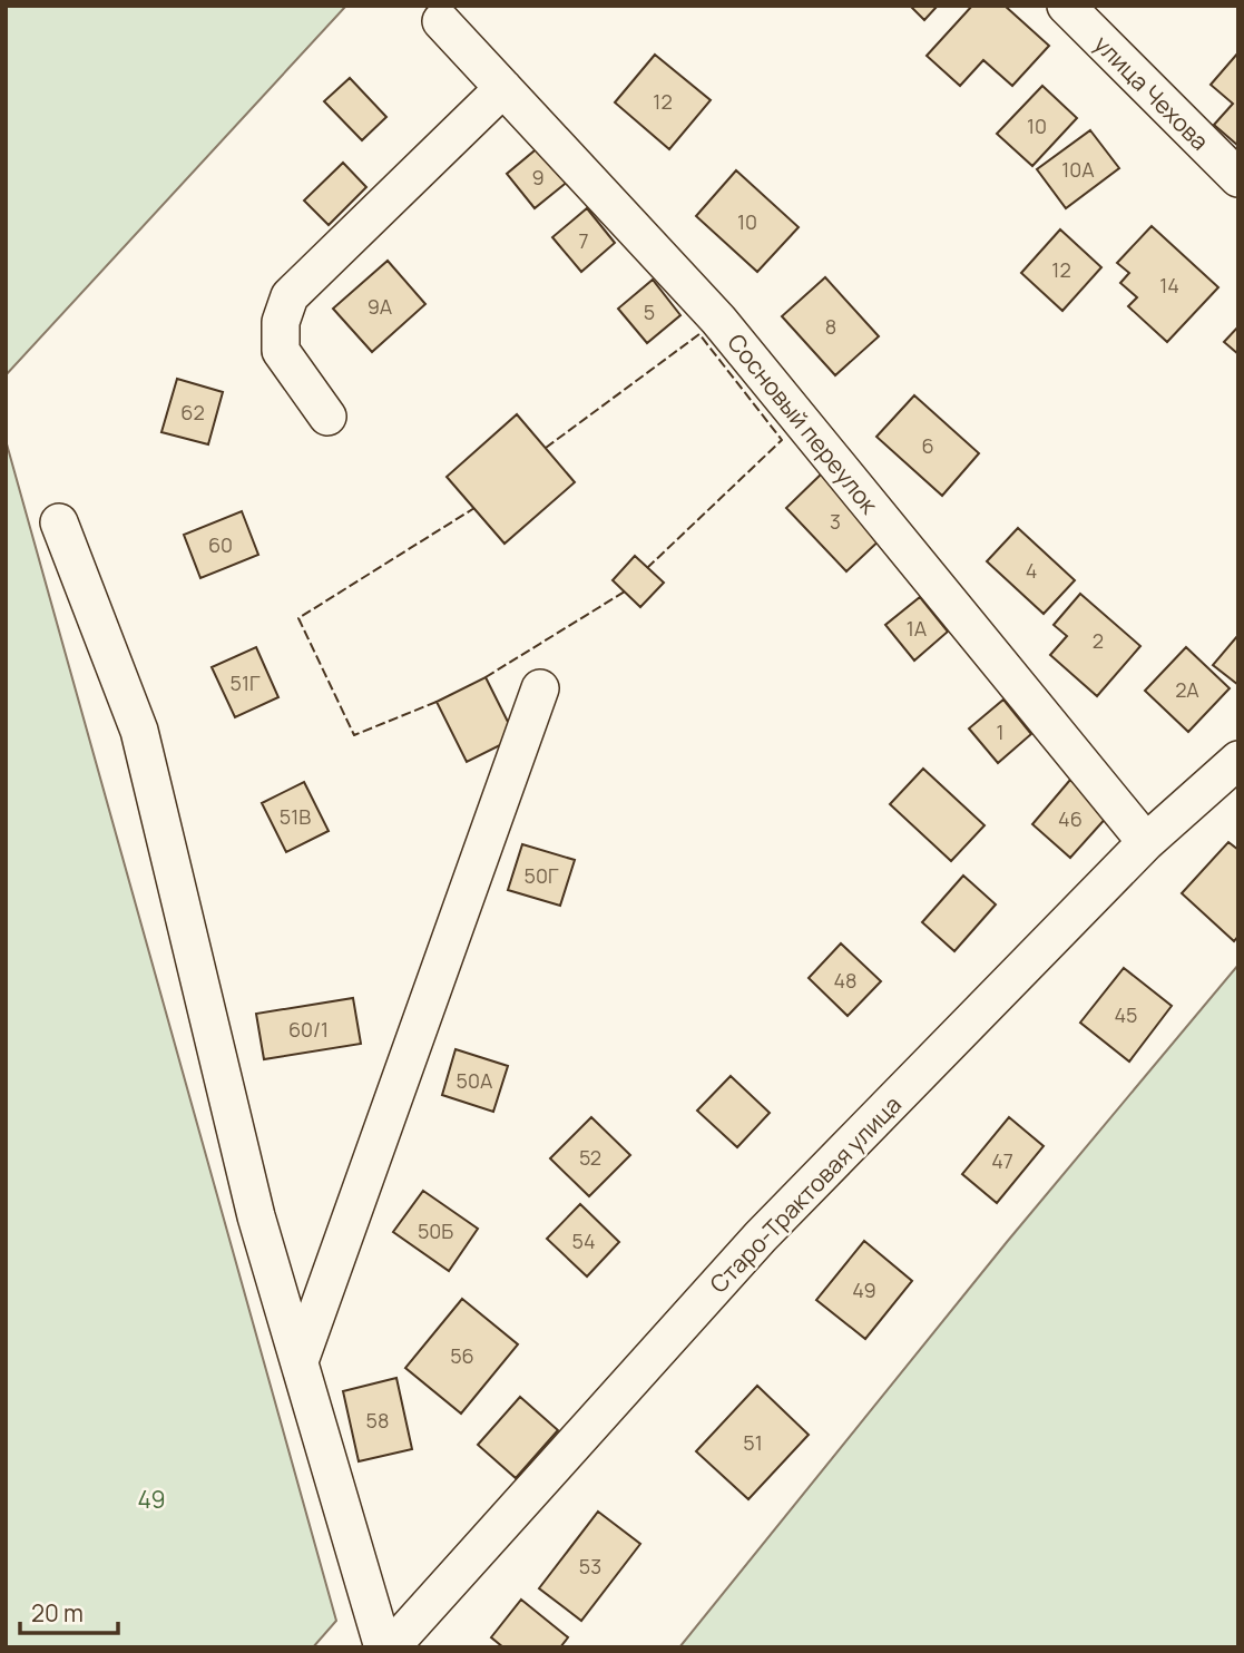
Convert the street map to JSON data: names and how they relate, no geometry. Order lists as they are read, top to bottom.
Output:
{
  "streets": {
    "street": ["улица Чехова", "Сосновый переулок", "Старо-Трактовая улица"]
  },
  "crossings": [
    ["Сосновый переулок", "Старо-Трактовая улица"]
  ],
  "parks": ["49"],
  "house_numbers": [
    "12",
    "10",
    "10А",
    "9",
    "10",
    "7",
    "12",
    "14",
    "9А",
    "5",
    "8",
    "62",
    "6",
    "3",
    "60",
    "4",
    "1А",
    "2",
    "51Г",
    "2А",
    "1",
    "51В",
    "46",
    "50Г",
    "48",
    "45",
    "60/1",
    "50А",
    "52",
    "47",
    "50Б",
    "54",
    "49",
    "56",
    "58",
    "51",
    "53"
  ],
  "scale_bar": "20 m"
}
